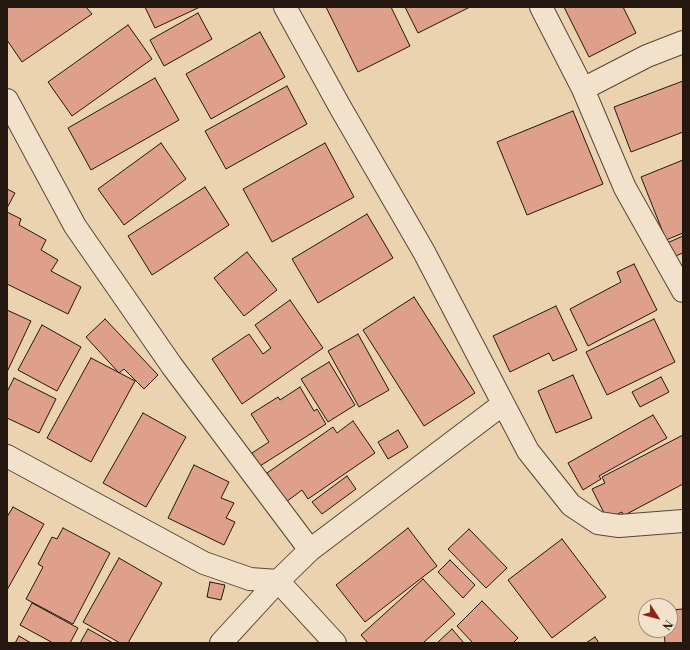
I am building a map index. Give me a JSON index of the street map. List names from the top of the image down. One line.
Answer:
{"north":"bottom right"}
